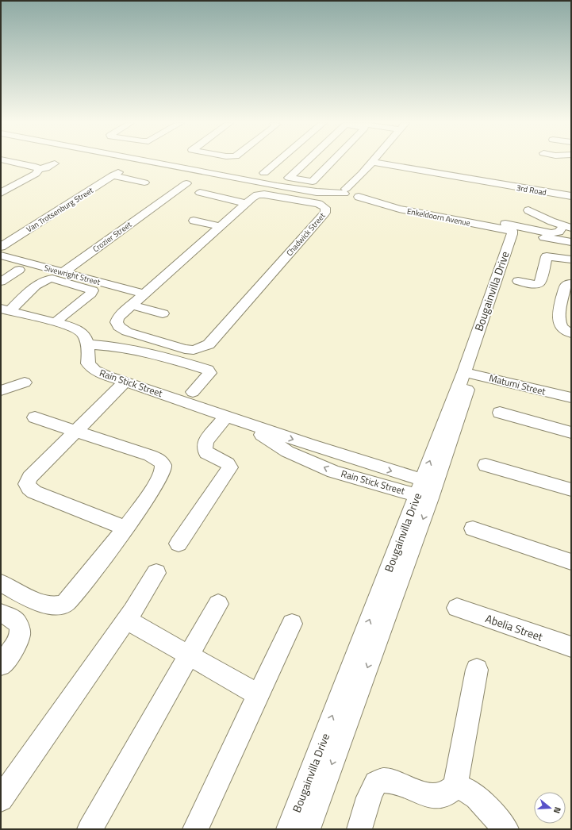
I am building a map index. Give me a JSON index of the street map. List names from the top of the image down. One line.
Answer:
{"streets":{"street":["3rd Road","Van Trotsenburg Street","Enkeldoorn Avenue","Chadwick Street","Crozier Street","Sivewright Street","Bougainvilla Drive","Rain Stick Street","Matumi Street","Abelia Street"]},"crossings":[["Enkeldoorn Avenue","Bougainvilla Drive"],["Chadwick Street","Sivewright Street"],["Crozier Street","Sivewright Street"],["Bougainvilla Drive","Rain Stick Street"],["Bougainvilla Drive","Matumi Street"]],"north":"right"}
